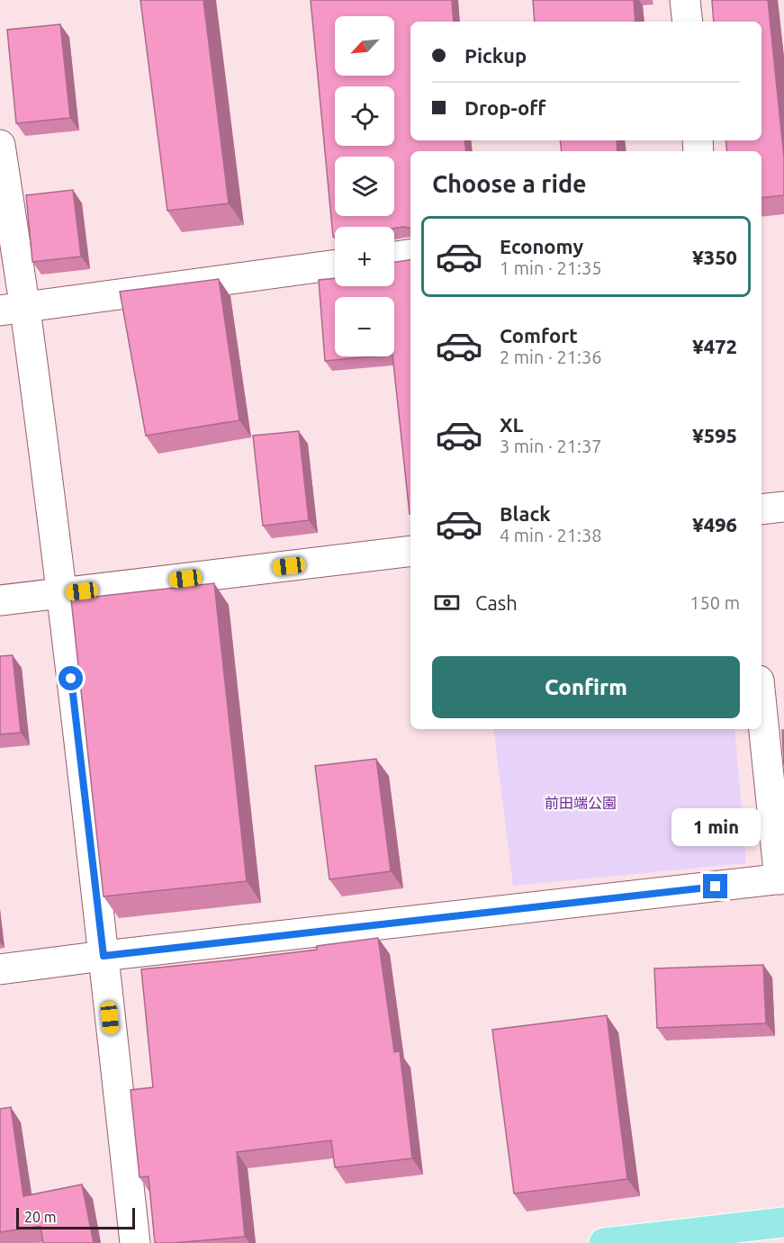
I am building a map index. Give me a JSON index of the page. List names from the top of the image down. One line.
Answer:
{"parks":["前田端公園"],"scale_bar":"20 m","north":"bottom left","page":{"map_buttons":["+","−"],"banner":["Pickup","Drop-off"],"heading":"Choose a ride","list":[{"name":"Economy","note":"1 min · 21:35","value":"¥350"},{"name":"Comfort","note":"2 min · 21:36","value":"¥472"},{"name":"XL","note":"3 min · 21:37","value":"¥595"},{"name":"Black","note":"4 min · 21:38","value":"¥496"}],"pay":["Cash","150 m"],"buttons":"Confirm","bubble":"1 min","scale":"20 m"}}
